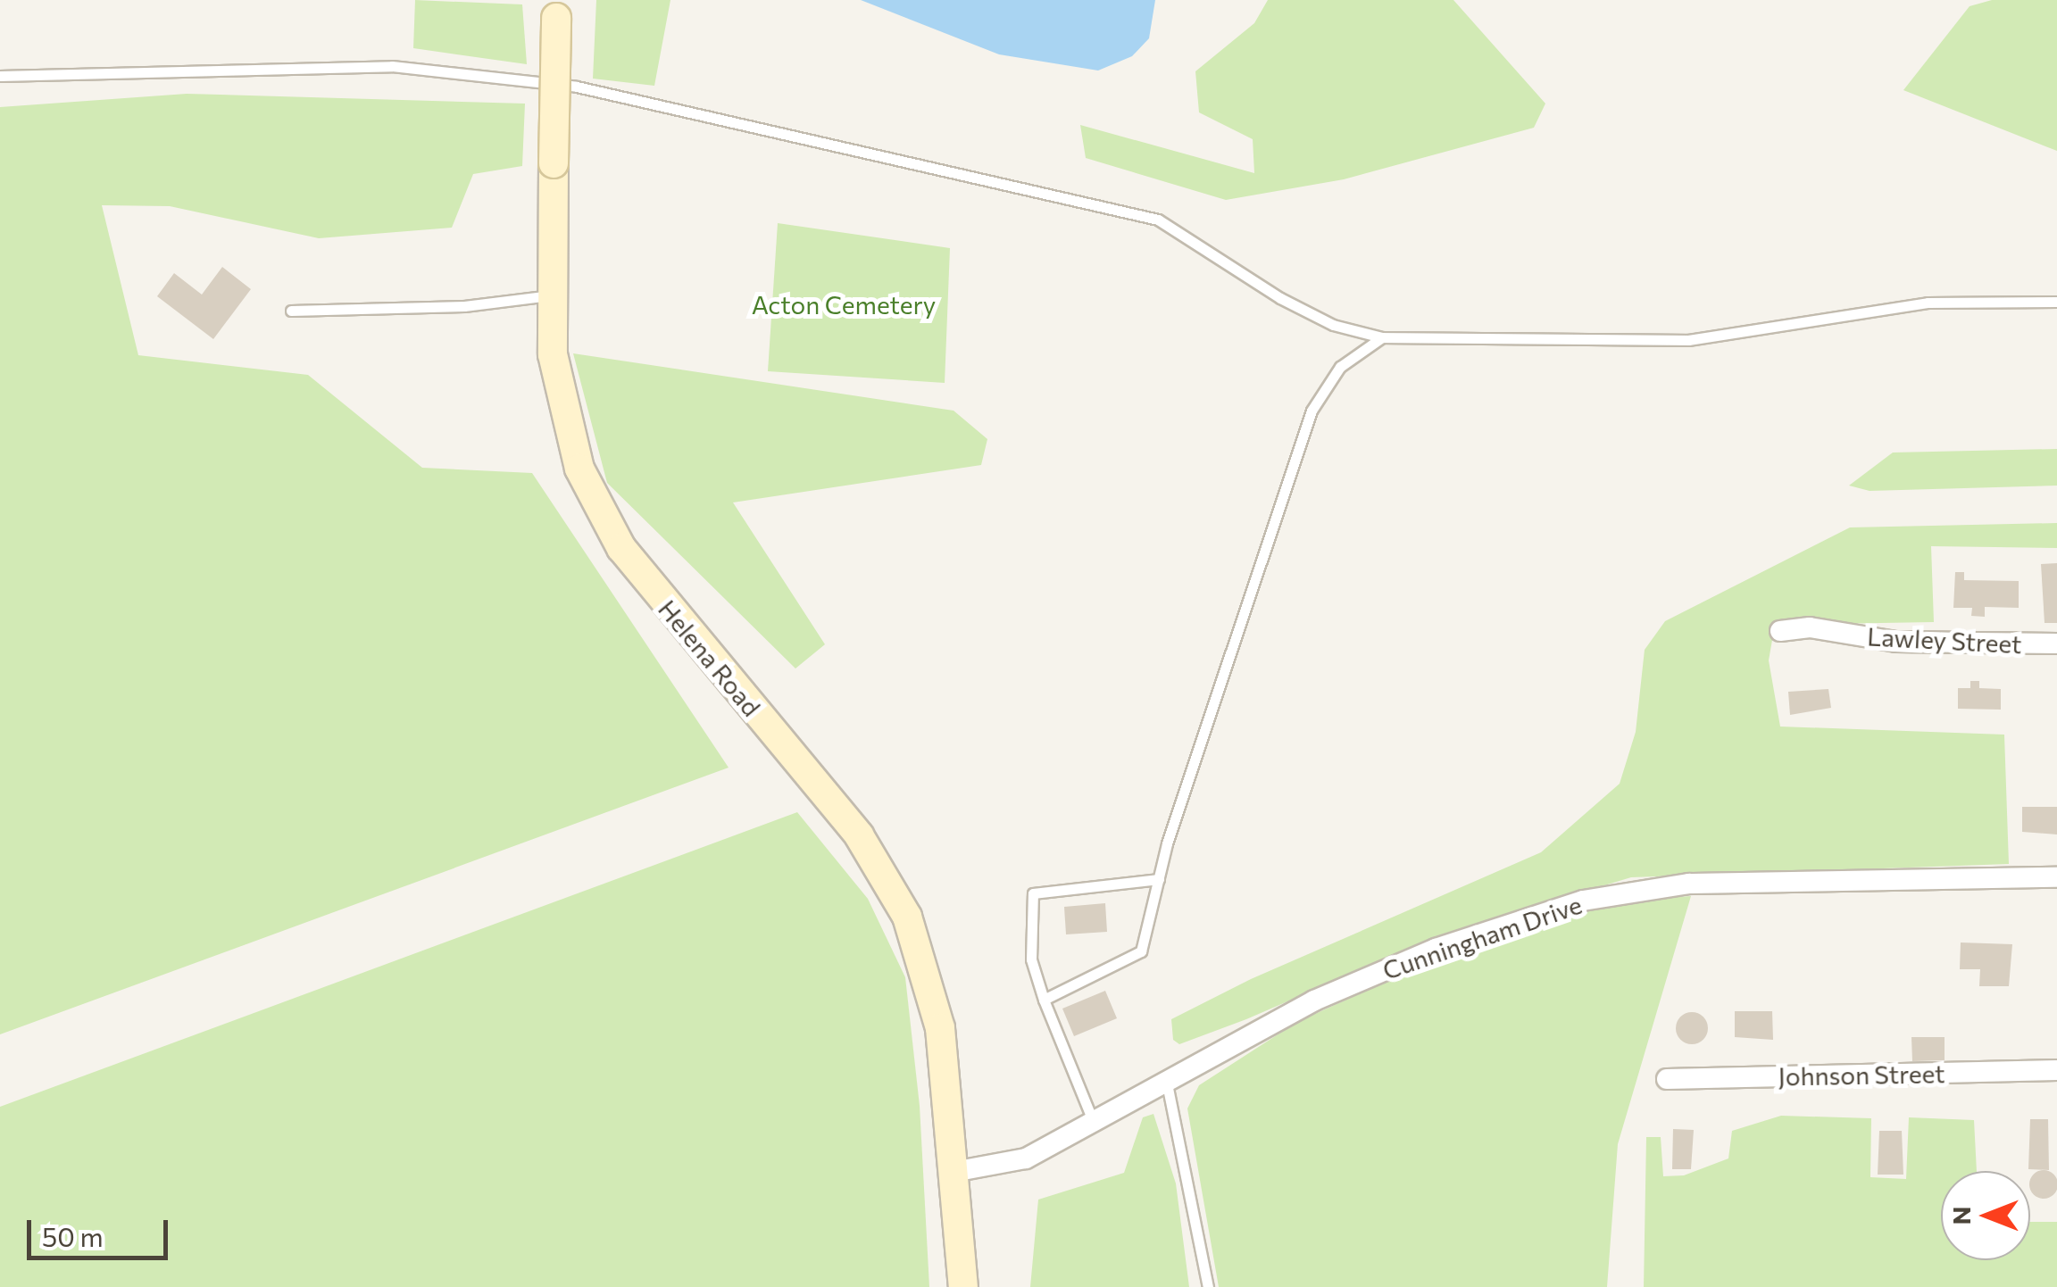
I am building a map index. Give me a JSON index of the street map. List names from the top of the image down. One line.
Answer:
{"streets":{"main road":["Helena Road"],"street":["Lawley Street","Cunningham Drive","Johnson Street"]},"crossings":[["Helena Road","Cunningham Drive"]],"parks":["Acton Cemetery"],"scale_bar":"50 m","north":"left"}
